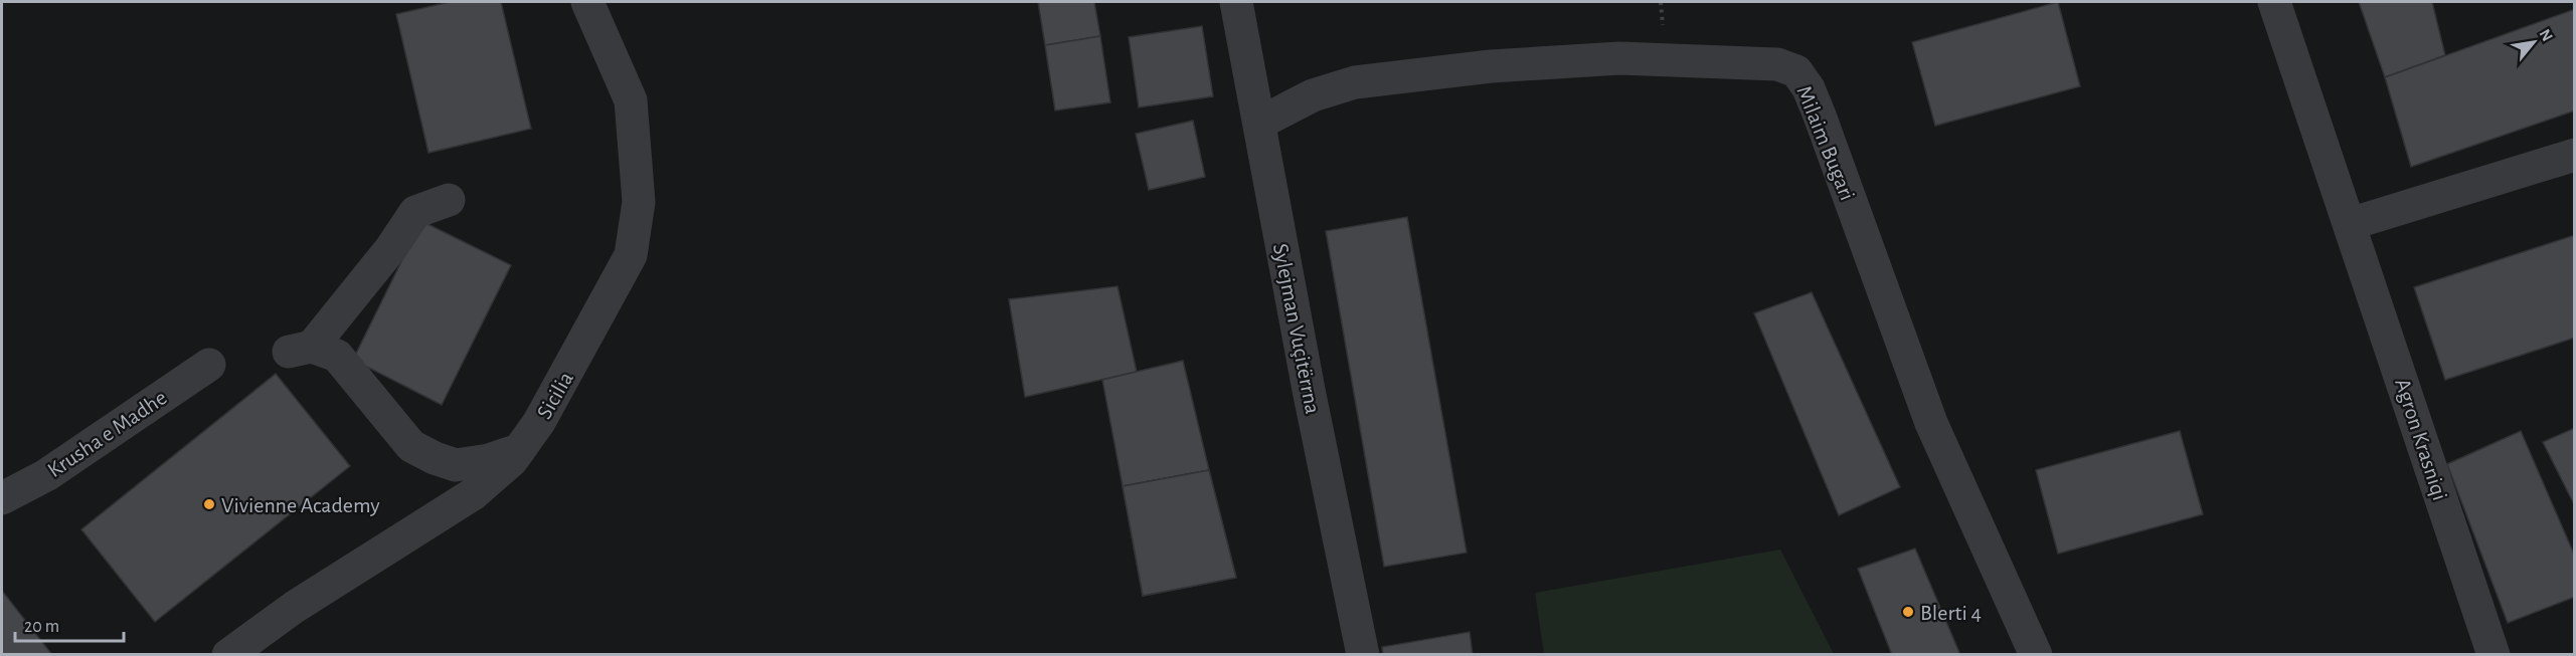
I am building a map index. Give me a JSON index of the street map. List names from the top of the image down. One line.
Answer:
{"streets":{"street":["Milaim Bugari","Sylejman Vuçitërrna","Sicilia","Krusha e Madhe","Agron Krasniqi"]},"crossings":[["Milaim Bugari","Sylejman Vuçitërrna"]],"places":["Vivienne Academy","Blerti 4"],"scale_bar":"20 m","north":"top right"}
